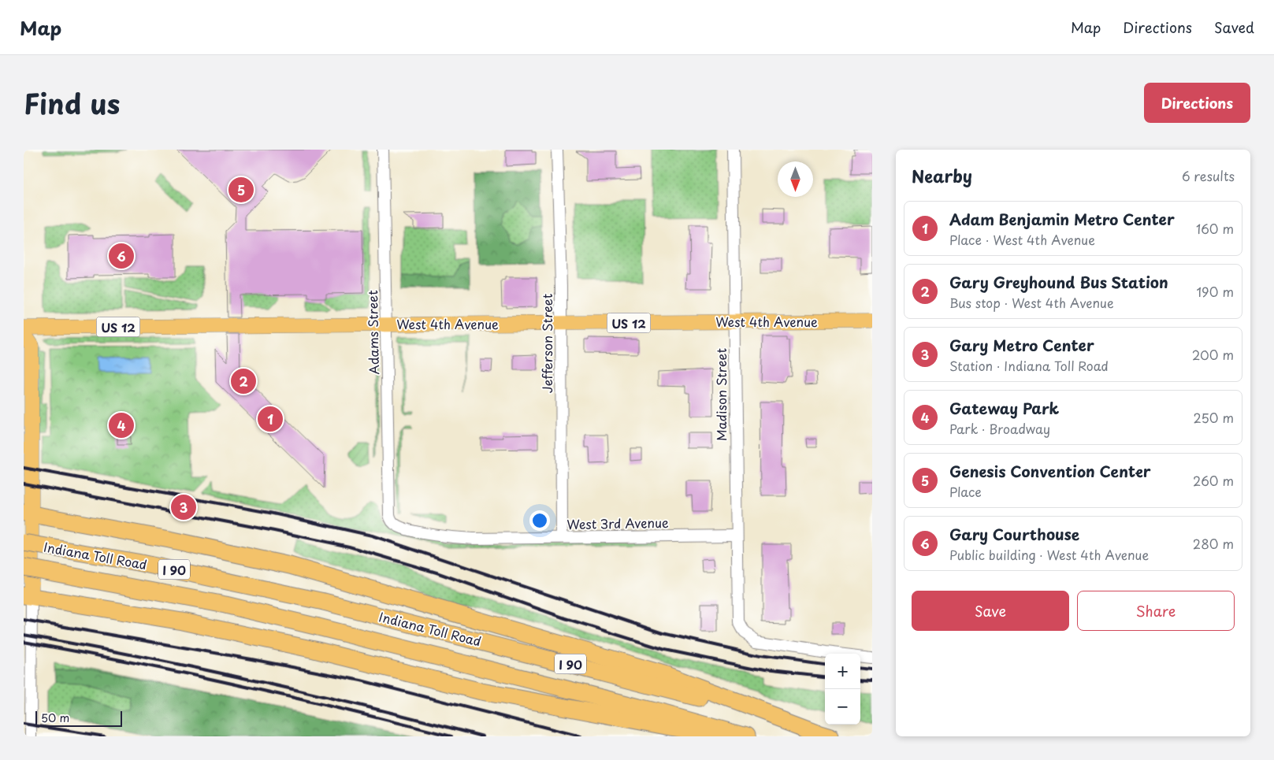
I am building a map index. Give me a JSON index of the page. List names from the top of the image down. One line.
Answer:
{"streets":{"highway":["Indiana Toll Road","I 90"],"main road":["West 4th Avenue","US 12"],"street":["Adams Street","Jefferson Street","Madison Street","West 3rd Avenue"]},"crossings":[["West 4th Avenue","Adams Street"],["West 4th Avenue","Jefferson Street"],["West 4th Avenue","Madison Street"],["Adams Street","West 3rd Avenue"],["Jefferson Street","West 3rd Avenue"],["Madison Street","West 3rd Avenue"]],"scale_bar":"50 m","north":"bottom","page":{"header":"Map","nav":["Map","Directions","Saved"],"title":"Find us","buttons":["Directions",["Save","Share"]],"heading":["Nearby","6 results"],"pins":["5","6","2","1","4","3"],"list":[{"mark":"1","name":"Adam Benjamin Metro Center","note":"Place · West 4th Avenue","value":"160 m"},{"mark":"2","name":"Gary Greyhound Bus Station","note":"Bus stop · West 4th Avenue","value":"190 m"},{"mark":"3","name":"Gary Metro Center","note":"Station · Indiana Toll Road","value":"200 m"},{"mark":"4","name":"Gateway Park","note":"Park · Broadway","value":"250 m"},{"mark":"5","name":"Genesis Convention Center","note":"Place","value":"260 m"},{"mark":"6","name":"Gary Courthouse","note":"Public building · West 4th Avenue","value":"280 m"}],"map_buttons":["+","−"],"scale":"50 m"}}
